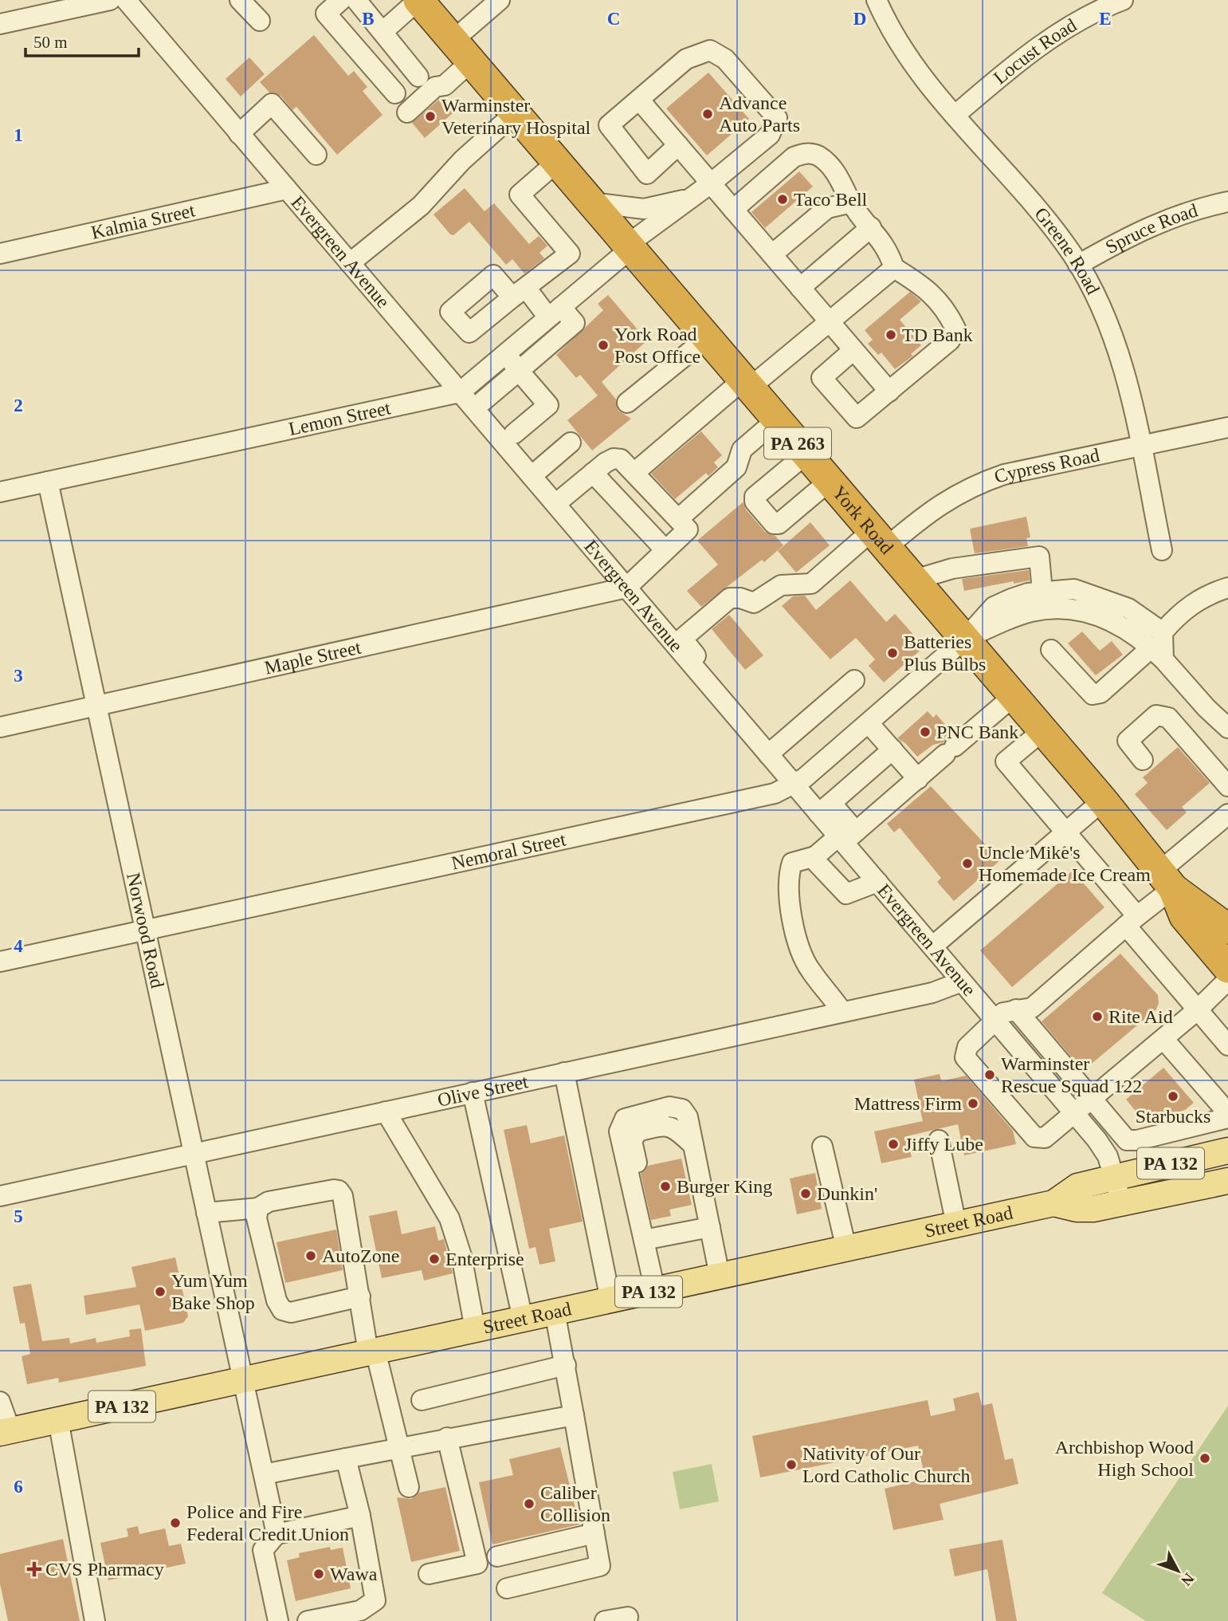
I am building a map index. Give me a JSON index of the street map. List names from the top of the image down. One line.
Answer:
{"streets":{"highway":["PA 263","York Road"],"main road":["PA 132","Street Road"],"street":["Locust Road","Kalmia Street","Spruce Road","Evergreen Avenue","Greene Road","Lemon Street","Cypress Road","Maple Street","Nemoral Street","Norwood Road","Olive Street"]},"crossings":[["Locust Road","Greene Road"],["Kalmia Street","Evergreen Avenue"],["Spruce Road","Greene Road"],["Evergreen Avenue","Lemon Street"],["Evergreen Avenue","Cypress Road"],["Evergreen Avenue","Maple Street"],["Evergreen Avenue","Nemoral Street"],["Evergreen Avenue","Olive Street"],["Evergreen Avenue","Street Road"],["Greene Road","Cypress Road"],["Lemon Street","York Road"],["Lemon Street","Norwood Road"],["Cypress Road","York Road"],["York Road","Nemoral Street"],["Maple Street","Norwood Road"],["Nemoral Street","Norwood Road"],["Norwood Road","Olive Street"],["Norwood Road","Street Road"]],"places":{"other":["Advance Auto Parts","Warminster Veterinary Hospital","Taco Bell","TD Bank","York Road Post Office","Batteries Plus Bulbs","PNC Bank","Uncle Mike's Homemade Ice Cream","Rite Aid","Warminster Rescue Squad 122","Starbucks","Mattress Firm","Jiffy Lube","Burger King","Dunkin'","AutoZone","Enterprise","Yum Yum Bake Shop","Archbishop Wood High School","Nativity of Our Lord Catholic Church","Caliber Collision","Police and Fire Federal Credit Union","Wawa"],"health":["CVS Pharmacy"]},"scale_bar":"50 m","north":"bottom right","grid":{"columns":["B","C","D","E"],"rows":["1","2","3","4","5","6"]}}
